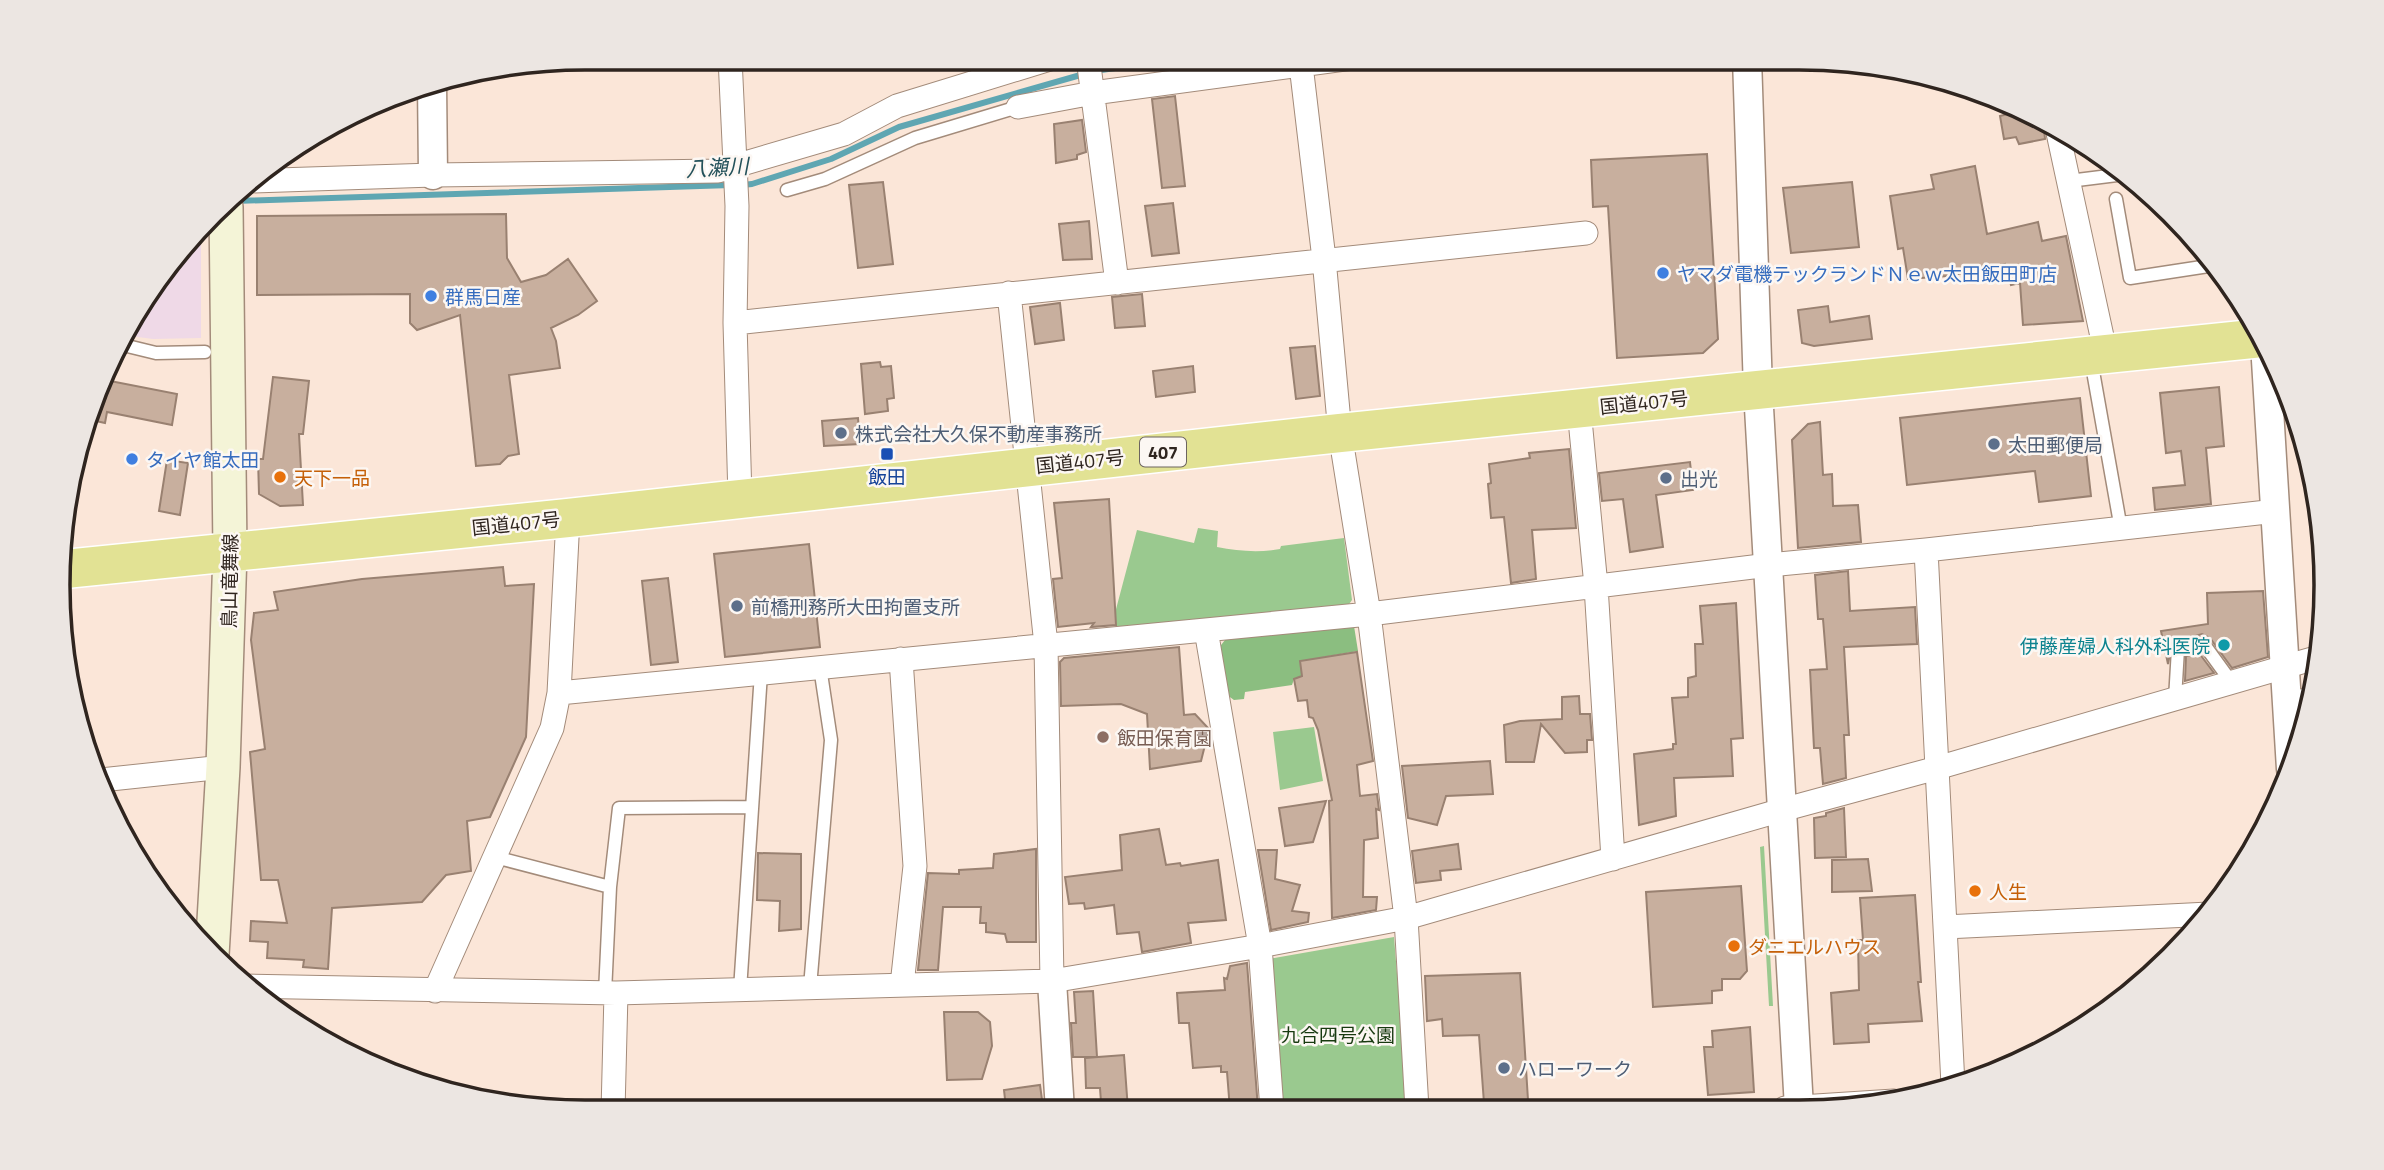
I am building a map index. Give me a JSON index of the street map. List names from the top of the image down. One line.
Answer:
{"streets":{"highway":["国道407号","407"],"main road":["鳥山竜舞線"]},"crossings":[["国道407号","鳥山竜舞線"]],"water":["八瀬川"],"parks":["九合四号公園"],"places":{"other":["ヤマダ電機テックランドＮｅｗ太田飯田町店","群馬日産","株式会社大久保不動産事務所","太田郵便局","タイヤ館太田","天下一品","出光","前橋刑務所大田拘置支所","伊藤産婦人科外科医院","飯田保育園","人生","ダニエルハウス","ハローワーク"],"transit":["飯田"]}}
